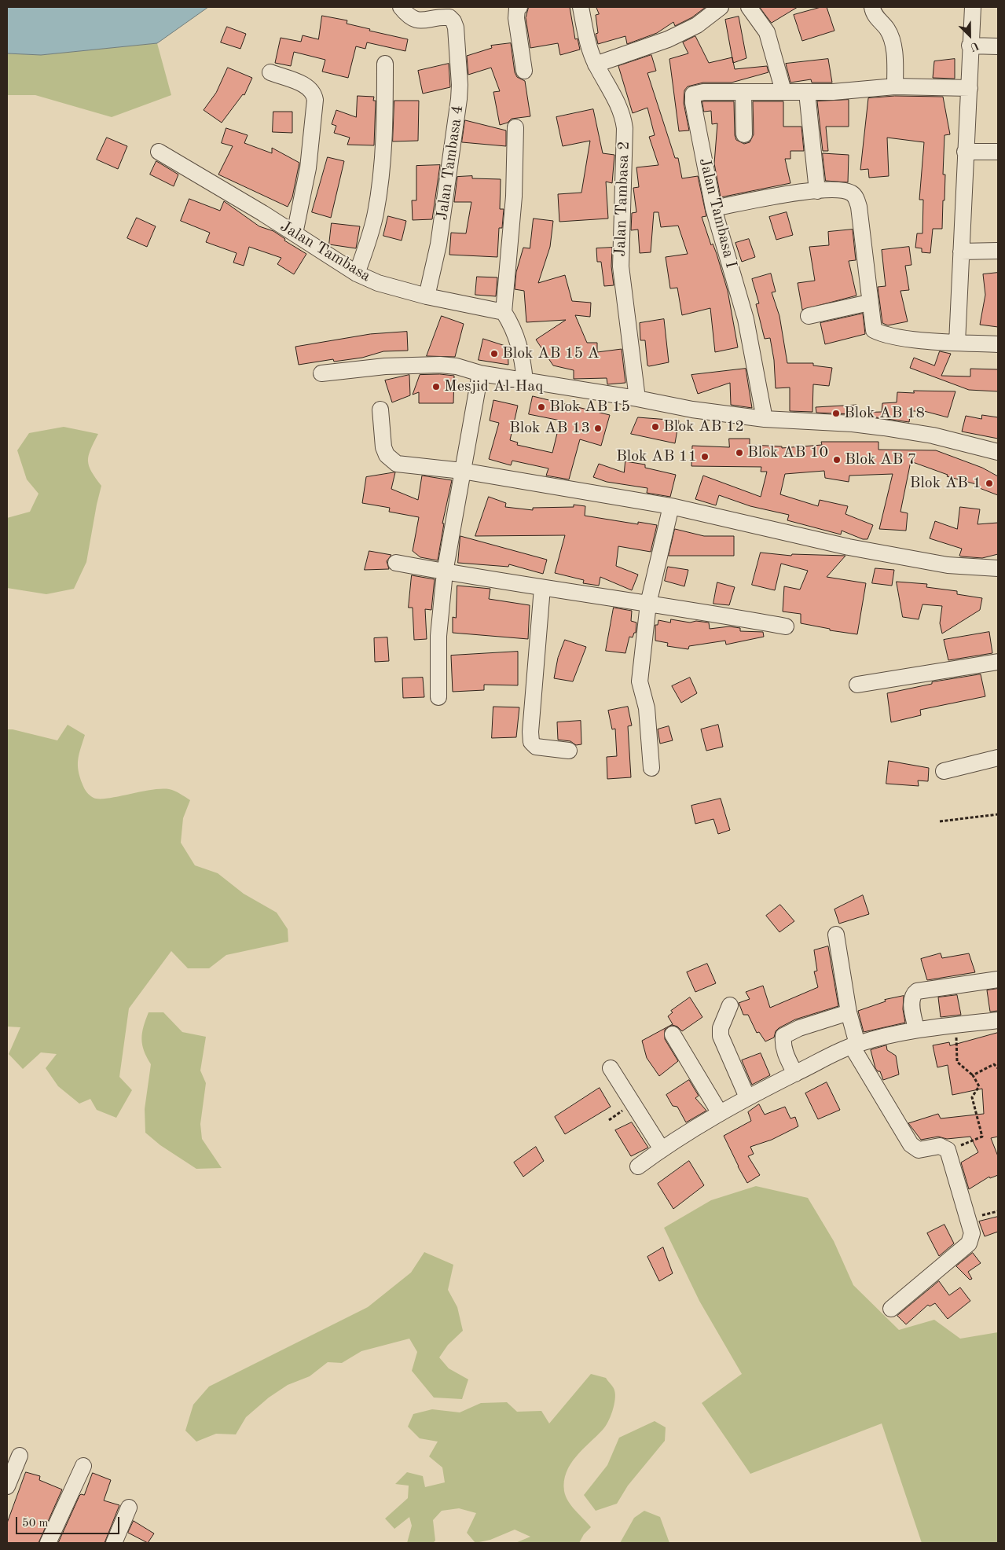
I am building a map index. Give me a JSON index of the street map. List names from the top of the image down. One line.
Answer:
{"streets":{"street":["Jalan Tambasa 4","Jalan Tambasa 2","Jalan Tambasa I","Jalan Tambasa"]},"crossings":[["Jalan Tambasa 4","Jalan Tambasa"]],"places":["Blok AB 15 A","Mesjid Al-Haq","Blok AB 15","Blok AB 18","Blok AB 12","Blok AB 13","Blok AB 10","Blok AB 11","Blok AB 7","Blok AB 1"],"scale_bar":"50 m","north":"bottom right"}
